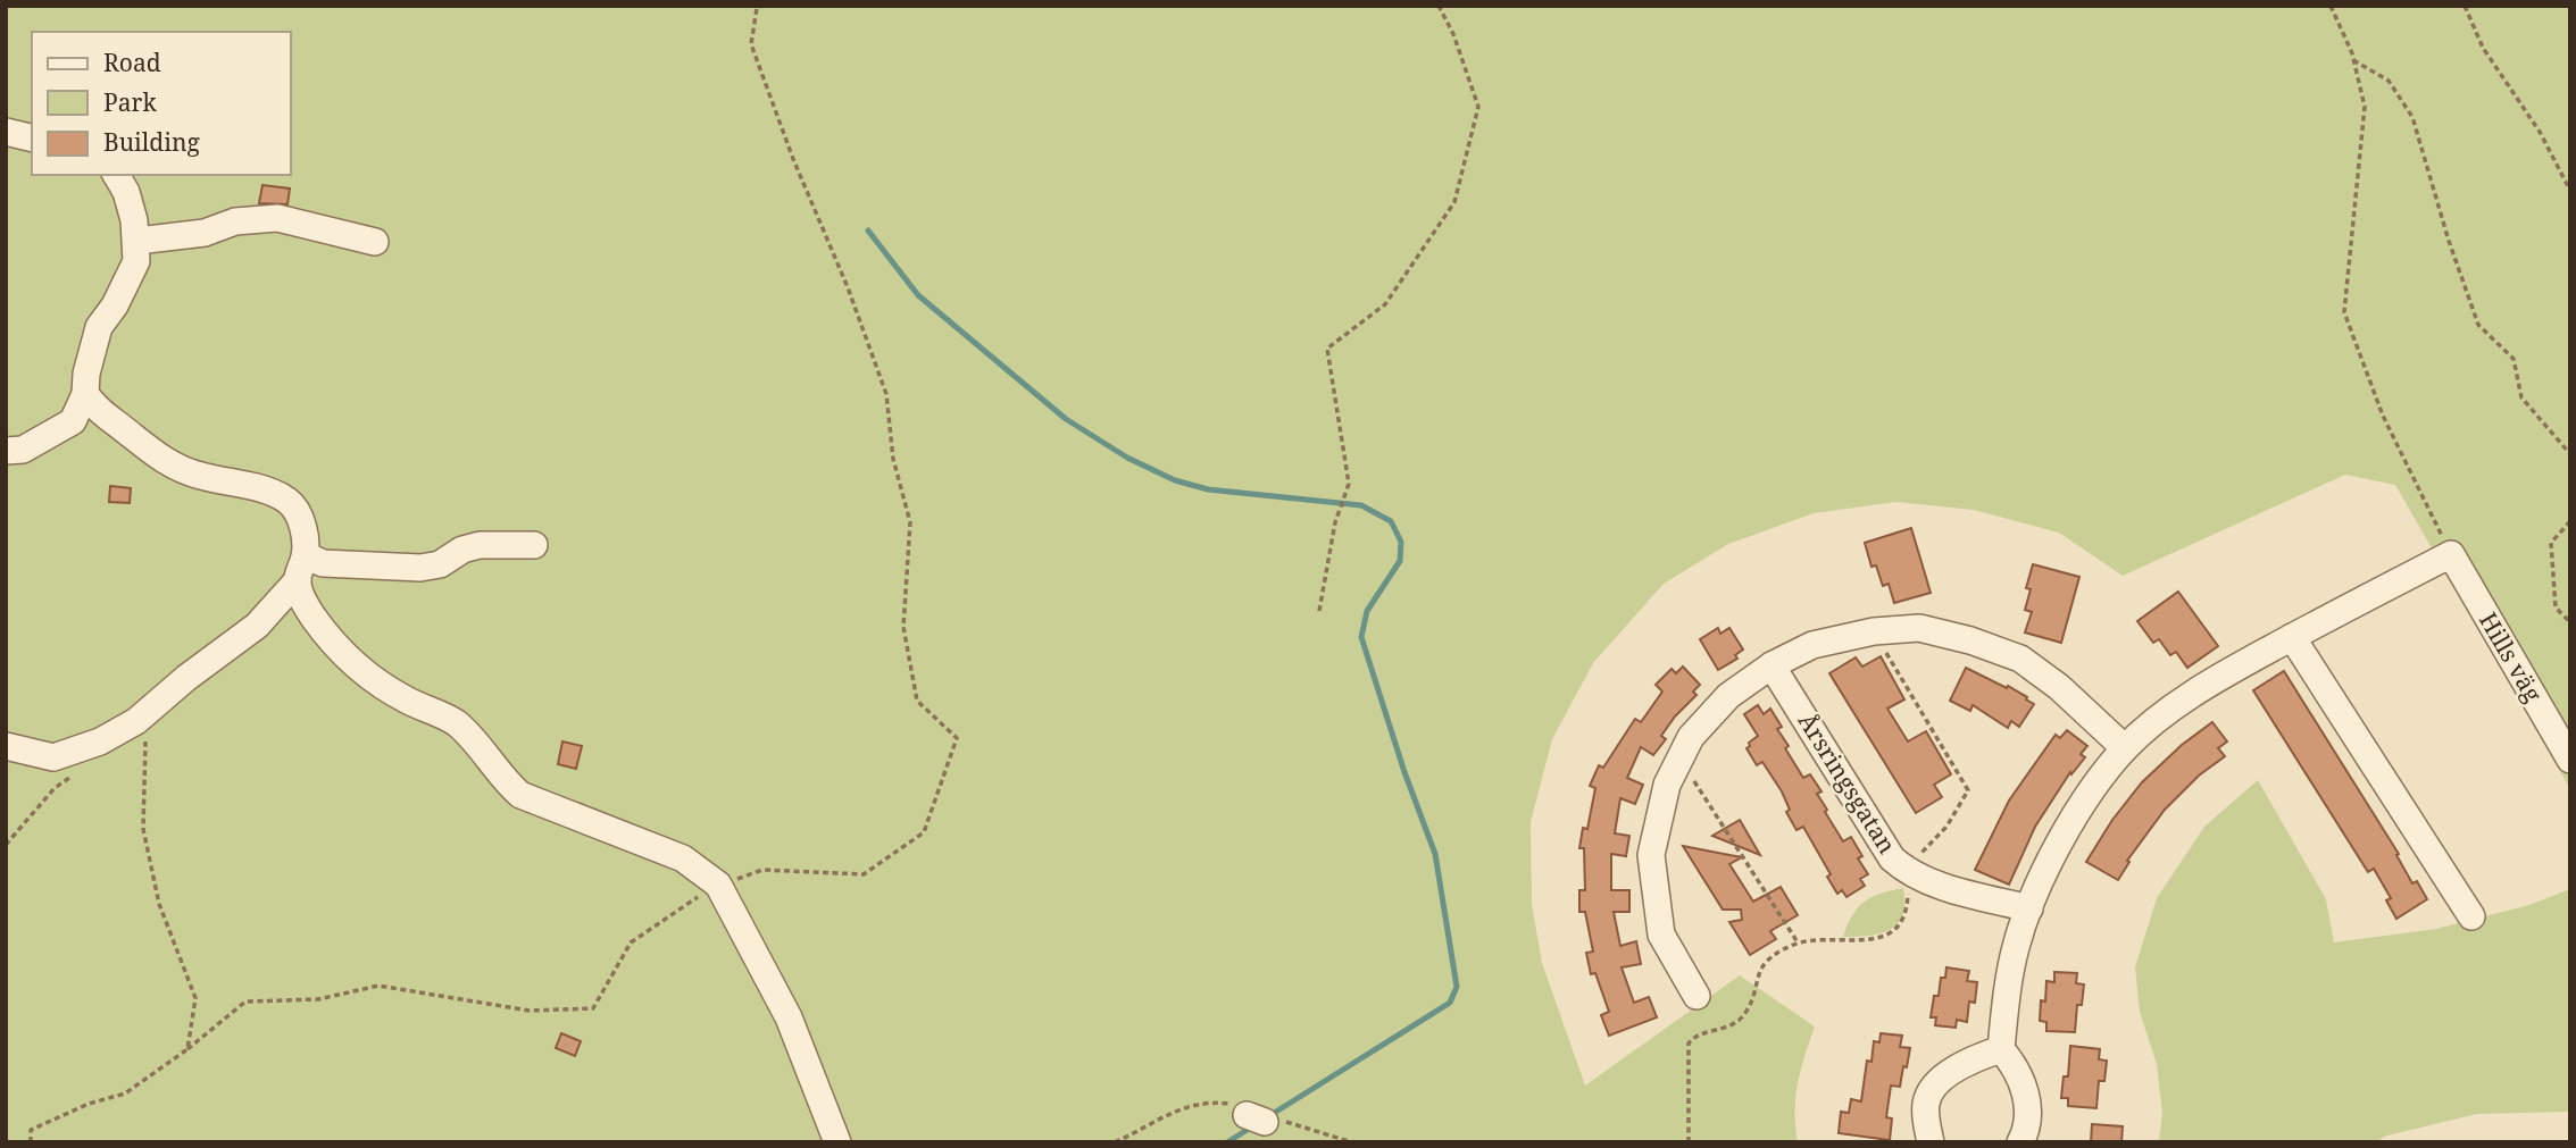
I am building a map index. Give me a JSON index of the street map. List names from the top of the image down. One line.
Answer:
{"streets":{"street":["Hills väg","Årsringsgatan"]},"legend":["Road","Park","Building"]}
